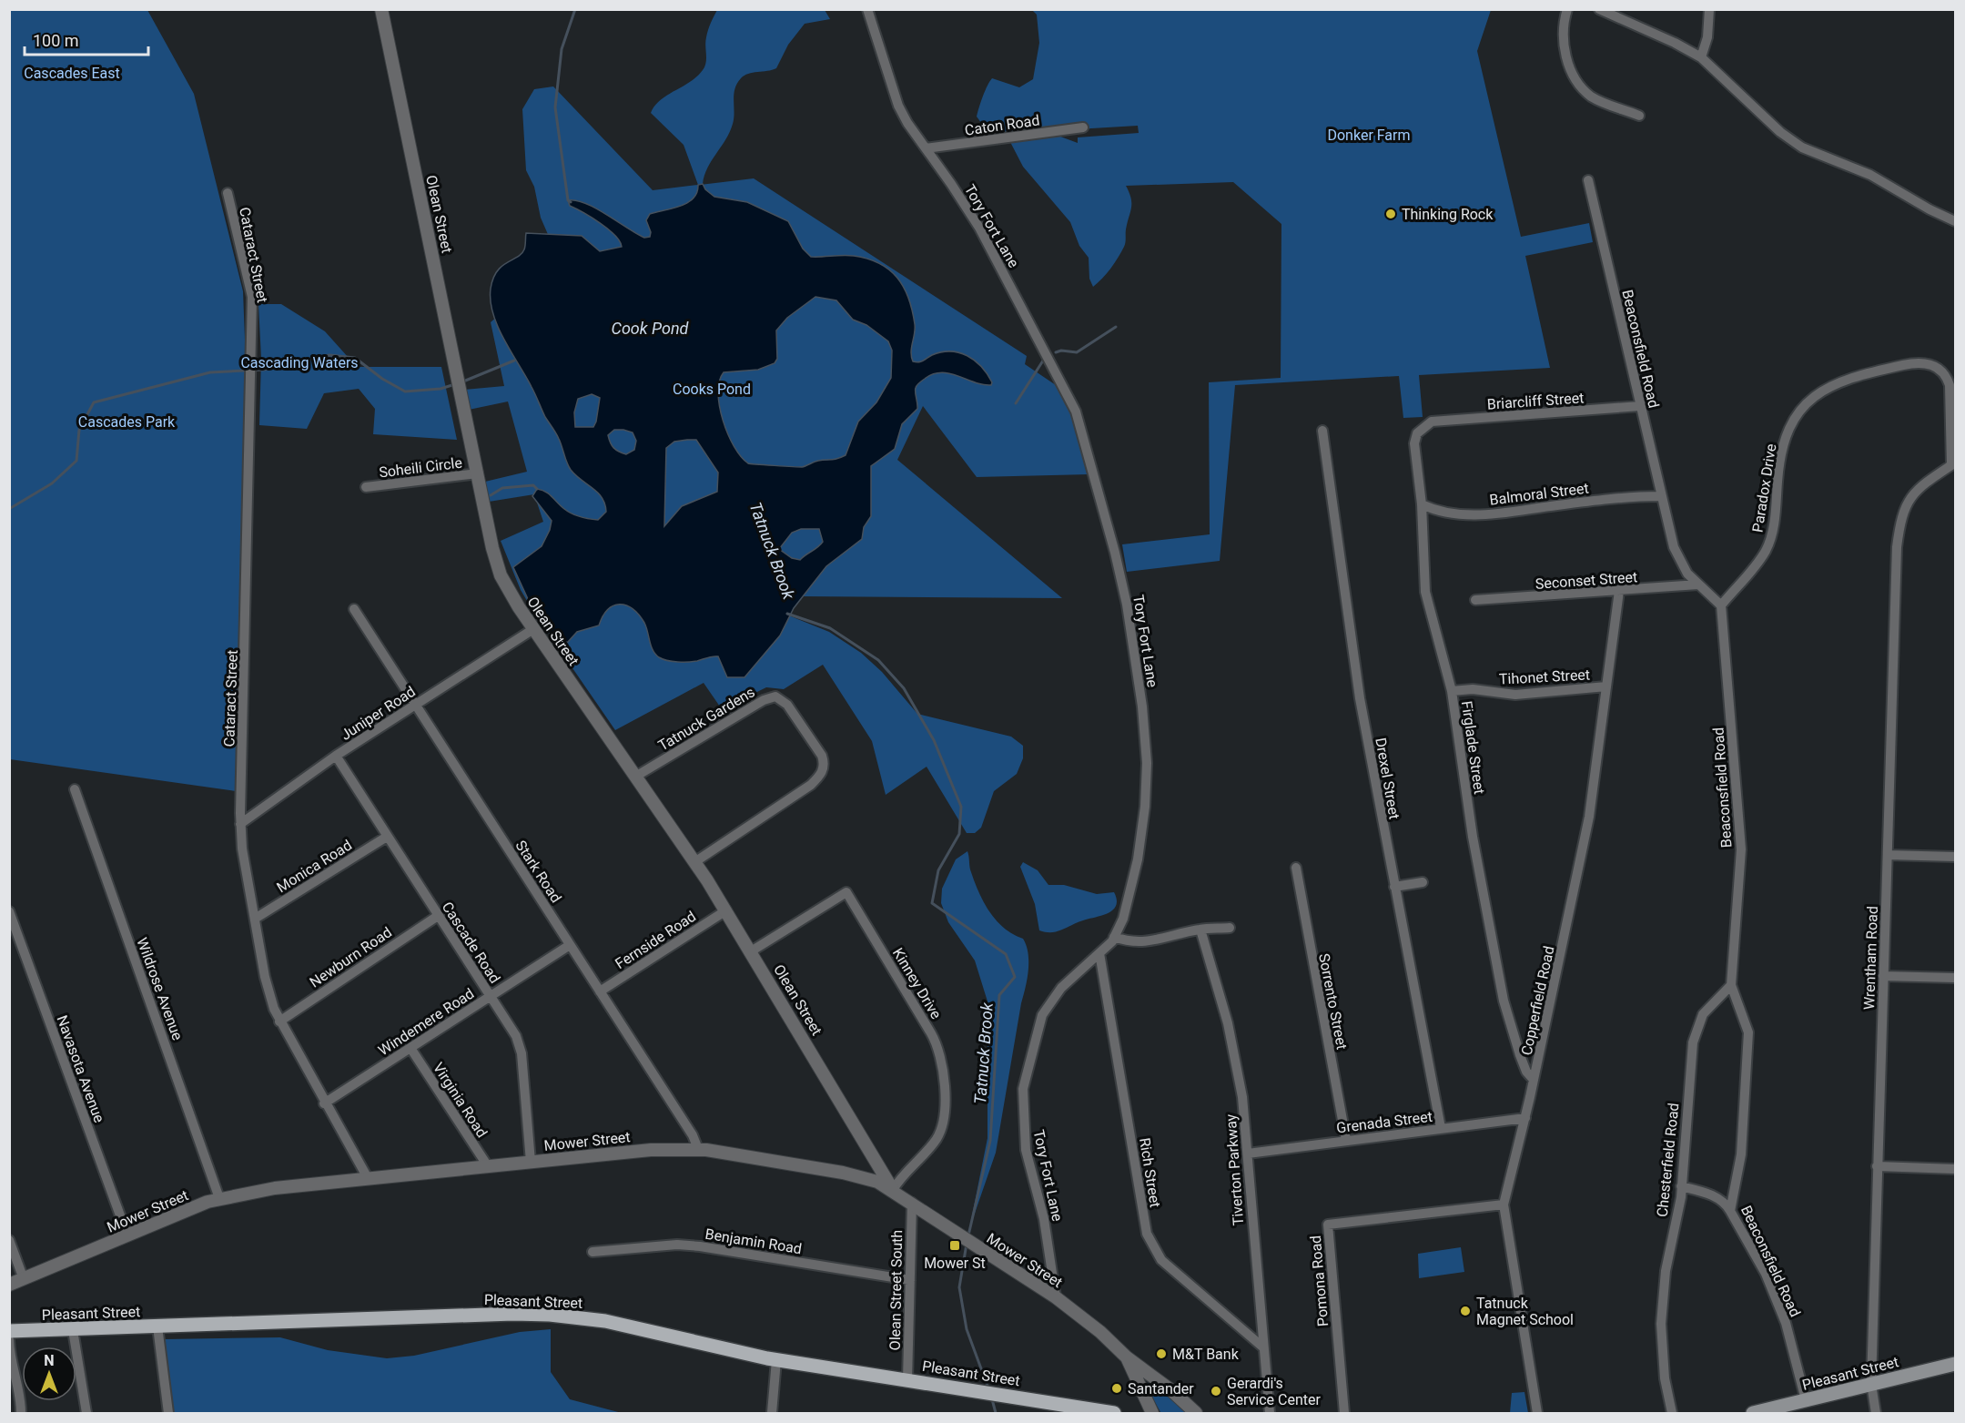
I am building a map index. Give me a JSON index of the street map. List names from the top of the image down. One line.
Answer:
{"streets":{"main road":["Pleasant Street"],"street":["Caton Road","Olean Street","Tory Fort Lane","Cataract Street","Beaconsfield Road","Briarcliff Street","Soheili Circle","Paradox Drive","Balmoral Street","Seconset Street","Tihonet Street","Juniper Road","Tatnuck Gardens","Firglade Street","Drexel Street","Monica Road","Stark Road","Fernside Road","Cascade Road","Newburn Road","Wrentham Road","Kinney Drive","Wildrose Avenue","Copperfield Road","Sorrento Street","Windemere Road","Navasota Avenue","Virginia Road","Grenada Street","Mower Street","Chesterfield Road","Tiverton Parkway","Rich Street","Benjamin Road","Pomona Road","Olean Street South"]},"crossings":[["Caton Road","Tory Fort Lane"],["Olean Street","Soheili Circle"],["Olean Street","Juniper Road"],["Olean Street","Tatnuck Gardens"],["Olean Street","Fernside Road"],["Olean Street","Kinney Drive"],["Olean Street","Mower Street"],["Tory Fort Lane","Mower Street"],["Tory Fort Lane","Rich Street"],["Cataract Street","Juniper Road"],["Cataract Street","Monica Road"],["Cataract Street","Newburn Road"],["Cataract Street","Windemere Road"],["Cataract Street","Mower Street"],["Beaconsfield Road","Briarcliff Street"],["Beaconsfield Road","Paradox Drive"],["Beaconsfield Road","Balmoral Street"],["Beaconsfield Road","Seconset Street"],["Beaconsfield Road","Chesterfield Road"],["Beaconsfield Road","Pleasant Street"],["Briarcliff Street","Firglade Street"],["Paradox Drive","Wrentham Road"],["Balmoral Street","Firglade Street"],["Seconset Street","Copperfield Road"],["Tihonet Street","Firglade Street"],["Tihonet Street","Copperfield Road"],["Juniper Road","Stark Road"],["Juniper Road","Cascade Road"],["Firglade Street","Copperfield Road"],["Drexel Street","Grenada Street"],["Monica Road","Cascade Road"],["Stark Road","Fernside Road"],["Stark Road","Windemere Road"],["Stark Road","Mower Street"],["Cascade Road","Newburn Road"],["Cascade Road","Windemere Road"],["Cascade Road","Mower Street"],["Wrentham Road","Pleasant Street"],["Kinney Drive","Mower Street"],["Wildrose Avenue","Mower Street"],["Copperfield Road","Grenada Street"],["Copperfield Road","Pomona Road"],["Sorrento Street","Grenada Street"],["Windemere Road","Virginia Road"],["Navasota Avenue","Mower Street"],["Virginia Road","Mower Street"],["Grenada Street","Tiverton Parkway"],["Mower Street","Olean Street South"],["Tiverton Parkway","Rich Street"],["Benjamin Road","Olean Street South"],["Olean Street South","Pleasant Street"]],"water":["Cook Pond","Tatnuck Brook"],"parks":["Cascades East","Donker Farm","Cascading Waters","Cooks Pond","Cascades Park"],"places":{"other":["Thinking Rock","Tatnuck Magnet School","M&T Bank","Santander","Gerardi's Service Center"],"transit":["Mower St"]},"scale_bar":"100 m","north":"top"}
